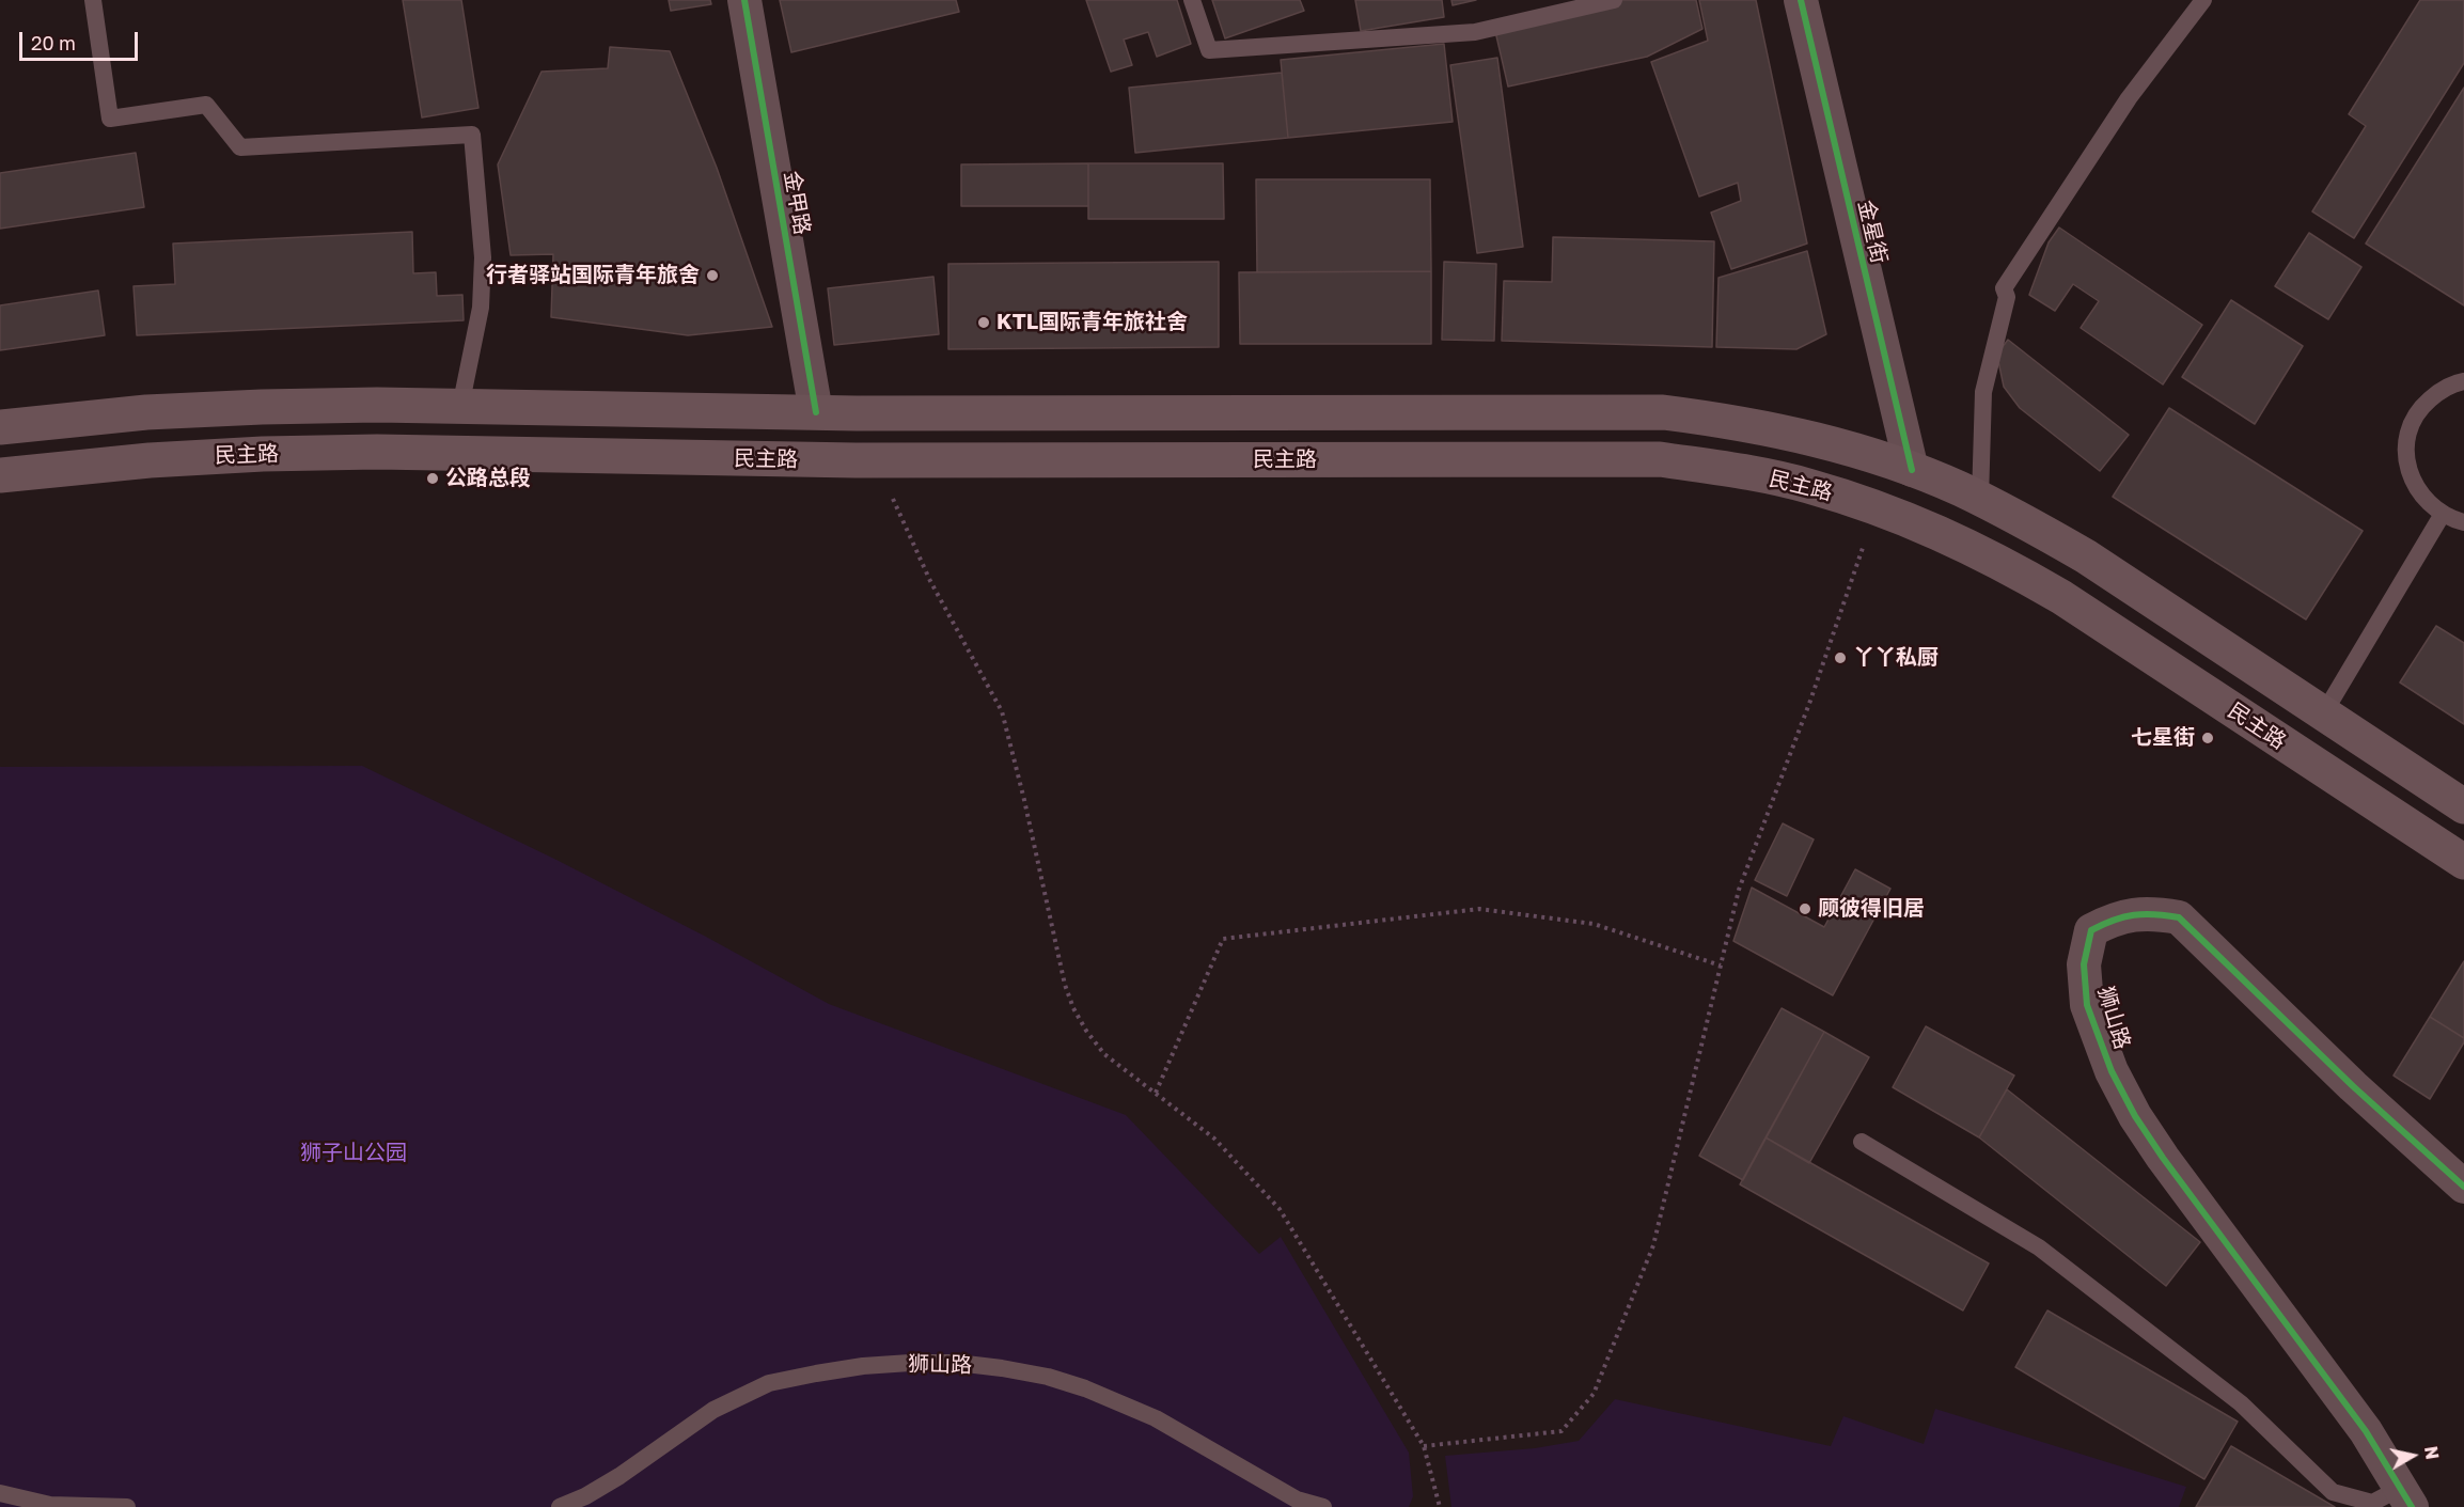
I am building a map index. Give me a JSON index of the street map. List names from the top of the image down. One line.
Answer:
{"streets":{"main road":["民主路"],"street":["金甲路","金星街","狮山路"]},"parks":["狮子山公园"],"places":["行者驿站国际青年旅舍","KTL国际青年旅社舍","公路总段","丫丫私厨","七星街","顾彼得旧居"],"scale_bar":"20 m","north":"right"}
